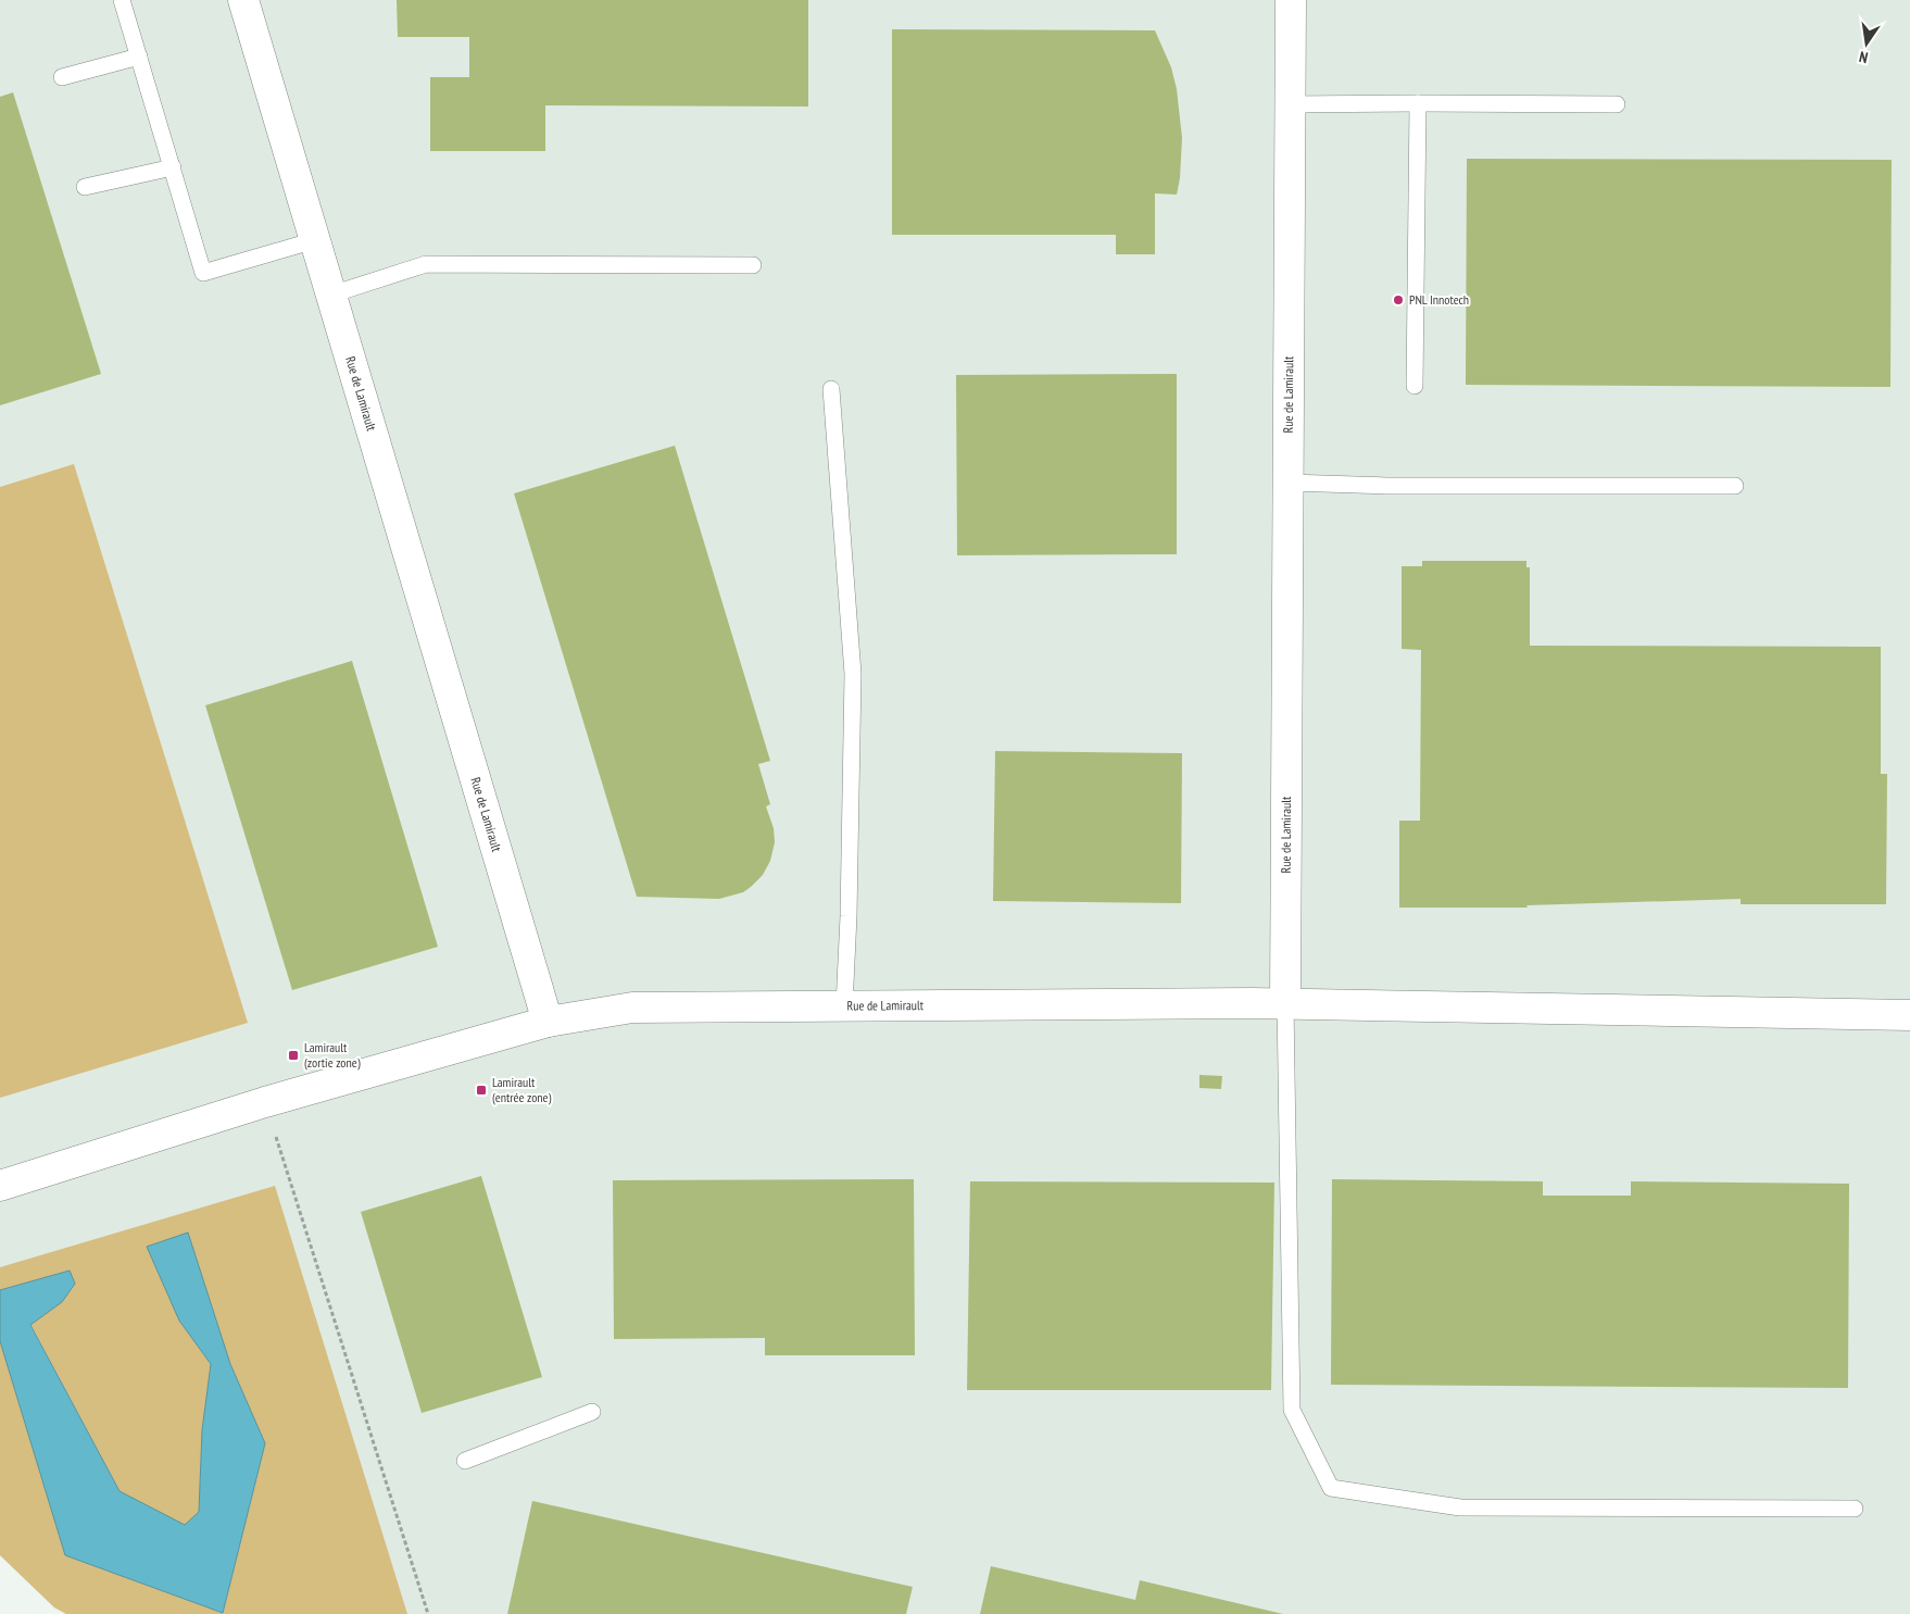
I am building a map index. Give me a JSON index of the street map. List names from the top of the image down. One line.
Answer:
{"streets":{"street":["Rue de Lamirault"]},"places":{"other":["PNL Innotech"],"transit":["Lamirault (zortie zone)","Lamirault (entrée zone)"]},"north":"bottom"}
